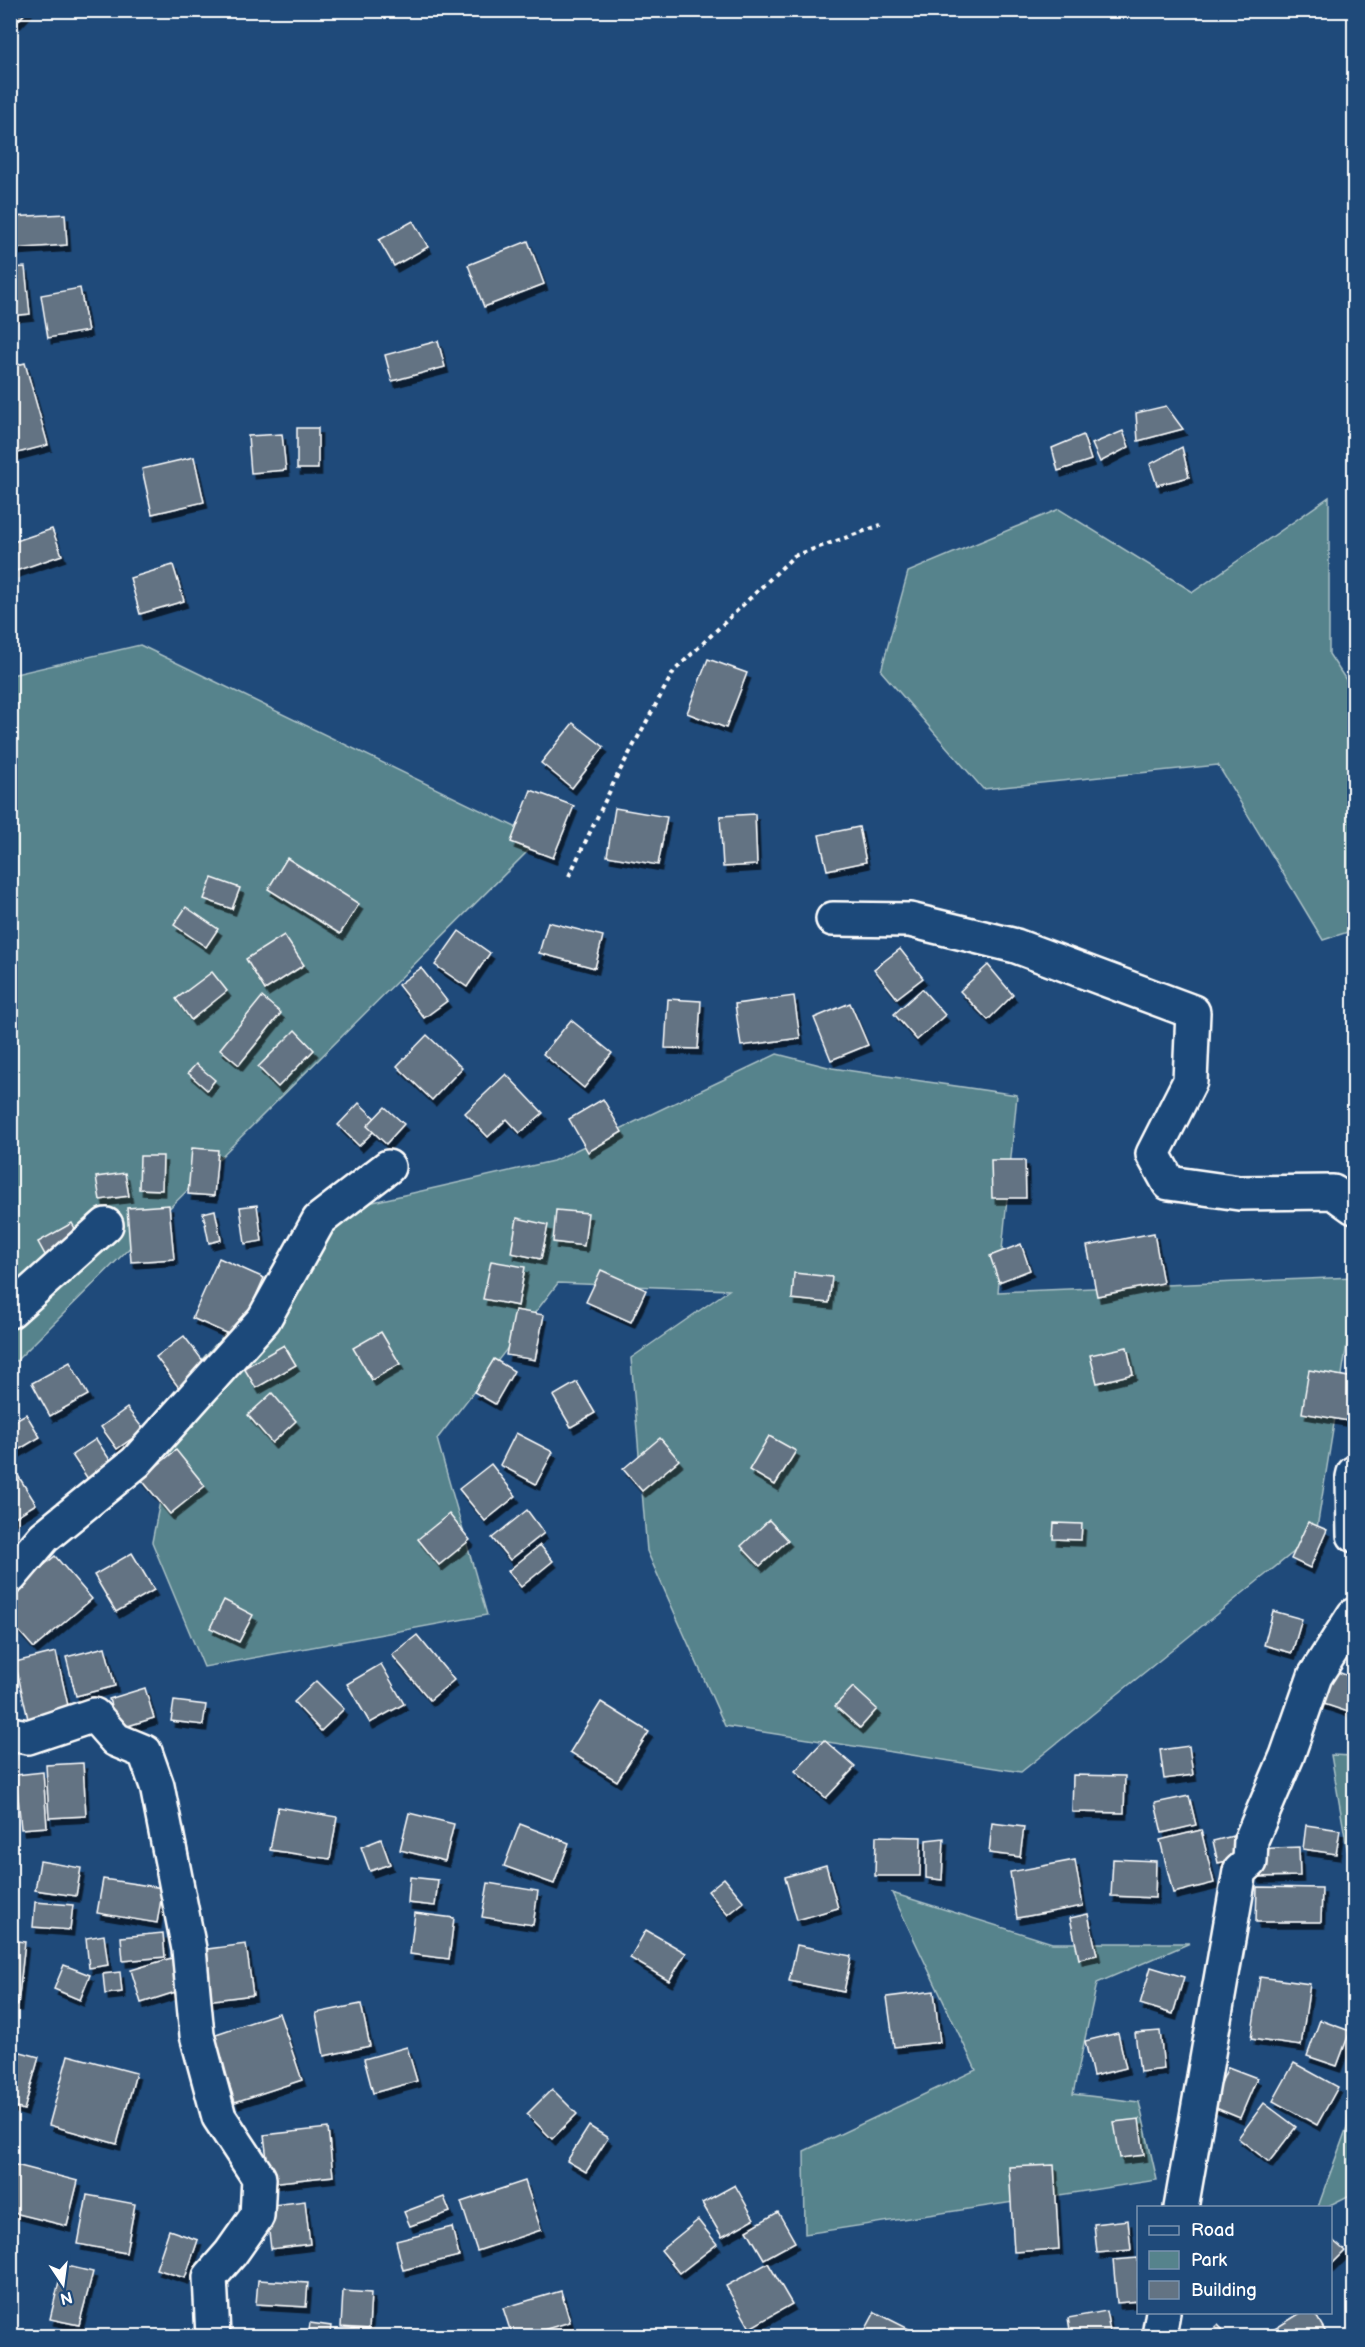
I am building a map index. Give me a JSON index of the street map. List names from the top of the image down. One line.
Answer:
{"legend":["Road","Park","Building"],"north":"bottom"}
